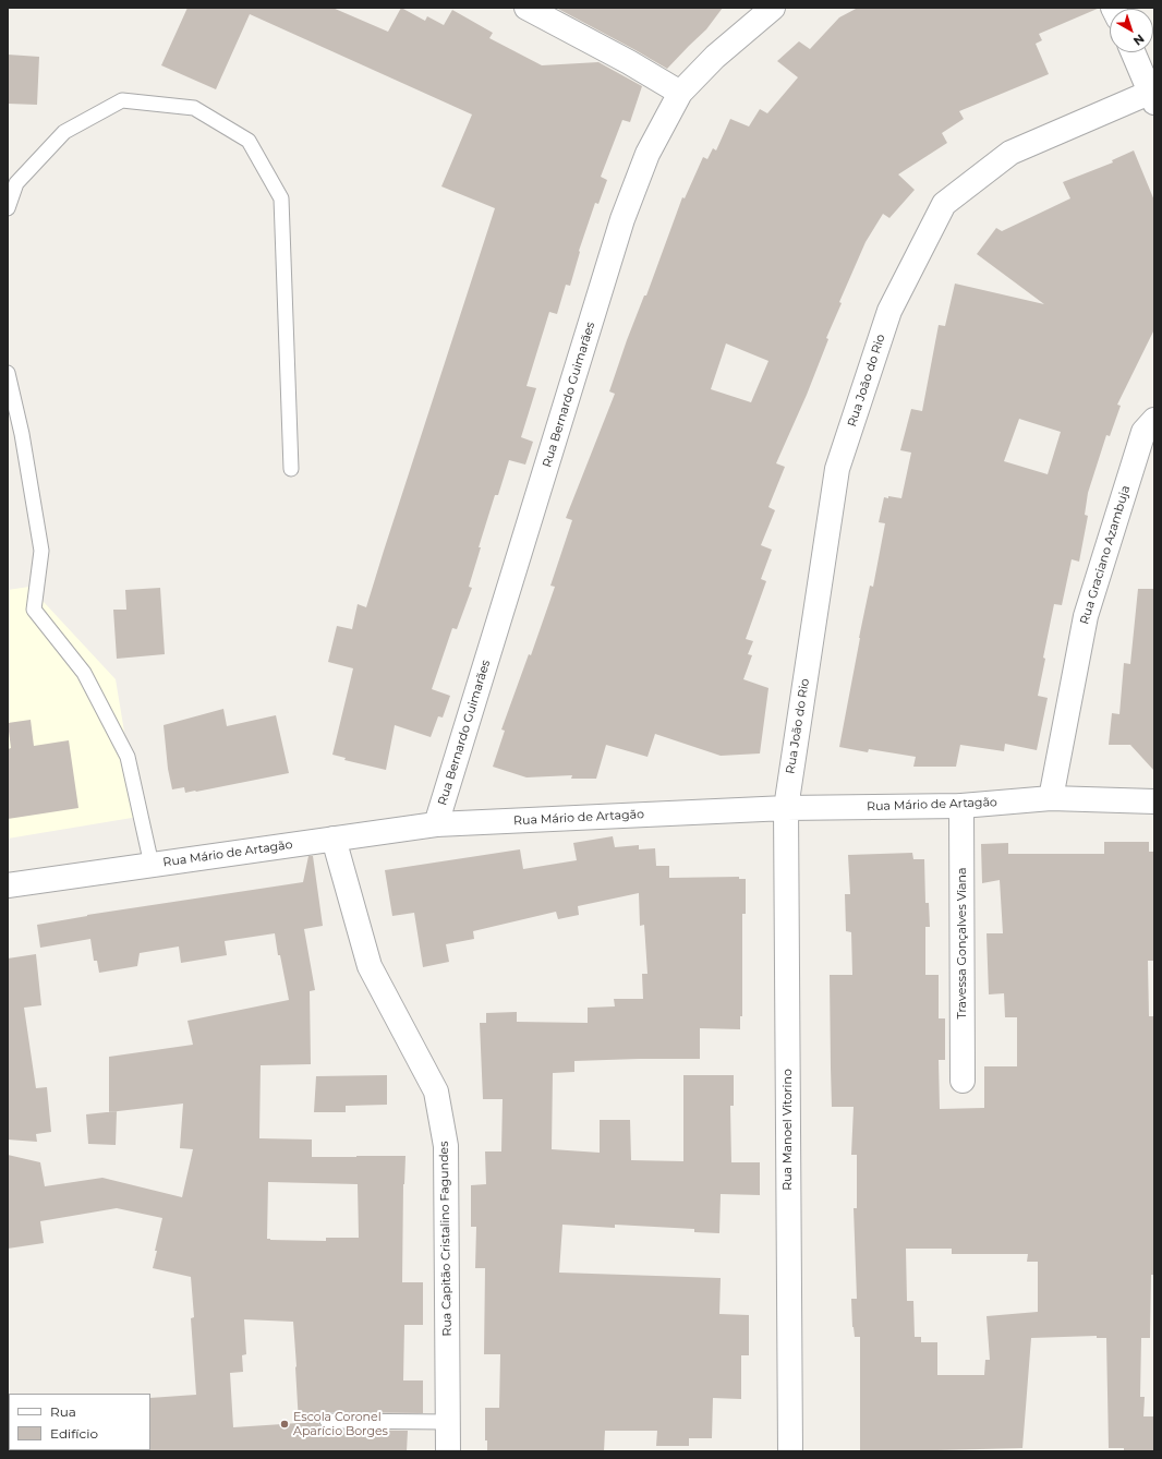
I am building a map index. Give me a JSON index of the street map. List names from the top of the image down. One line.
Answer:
{"streets":{"street":["Rua João do Rio","Rua Bernardo Guimarães","Rua Graciano Azambuja","Rua Mário de Artagão","Travessa Gonçalves Viana","Rua Manoel Vitorino","Rua Capitão Cristalino Fagundes"]},"crossings":[["Rua João do Rio","Rua Mário de Artagão"],["Rua João do Rio","Rua Manoel Vitorino"],["Rua Bernardo Guimarães","Rua Mário de Artagão"],["Rua Graciano Azambuja","Rua Mário de Artagão"],["Rua Mário de Artagão","Travessa Gonçalves Viana"],["Rua Mário de Artagão","Rua Manoel Vitorino"],["Rua Mário de Artagão","Rua Capitão Cristalino Fagundes"]],"places":["Escola Coronel Aparício Borges"],"legend":["Rua","Edifício"],"north":"bottom right"}
